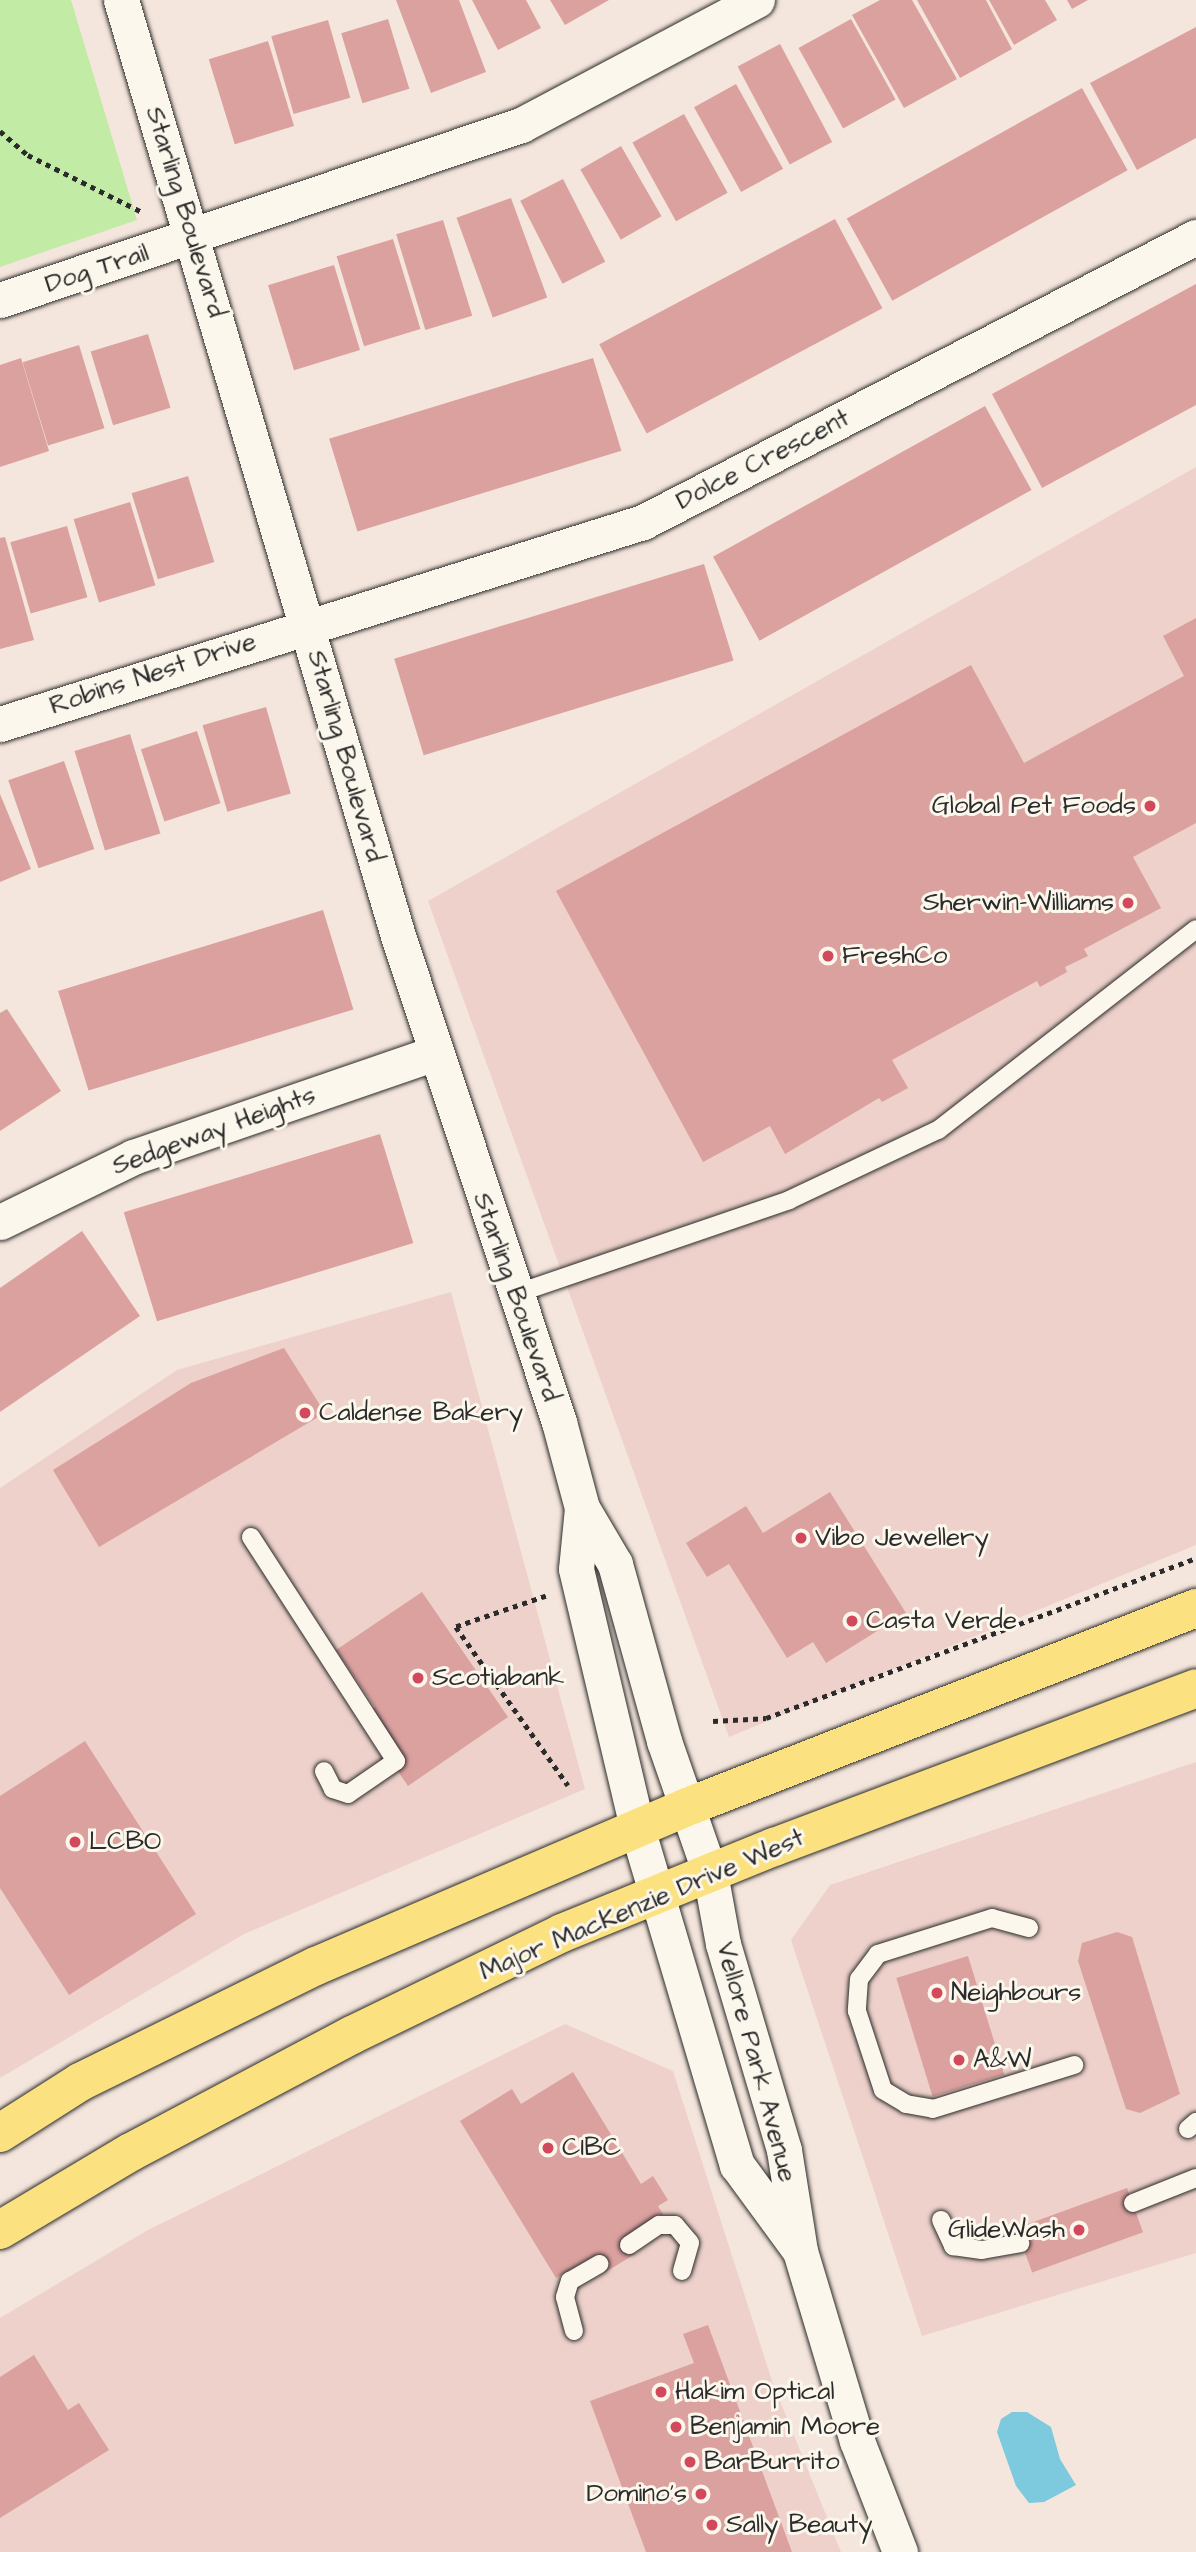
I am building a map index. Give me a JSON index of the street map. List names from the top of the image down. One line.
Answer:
{"streets":{"main road":["Major MacKenzie Drive West"],"street":["Starling Boulevard","Dog Trail","Dolce Crescent","Robins Nest Drive","Sedgeway Heights","Vellore Park Avenue"]},"crossings":[["Starling Boulevard","Dog Trail"],["Starling Boulevard","Dolce Crescent"],["Starling Boulevard","Robins Nest Drive"],["Starling Boulevard","Sedgeway Heights"],["Starling Boulevard","Major MacKenzie Drive West"],["Starling Boulevard","Vellore Park Avenue"],["Dolce Crescent","Robins Nest Drive"],["Major MacKenzie Drive West","Vellore Park Avenue"]],"places":["Global Pet Foods","Sherwin-Williams","FreshCo","Caldense Bakery","Vibo Jewellery","Casta Verde","Scotiabank","LCBO","Neighbours","A&W","CIBC","GlideWash","Hakim Optical","Benjamin Moore","BarBurrito","Domino's","Sally Beauty"]}
